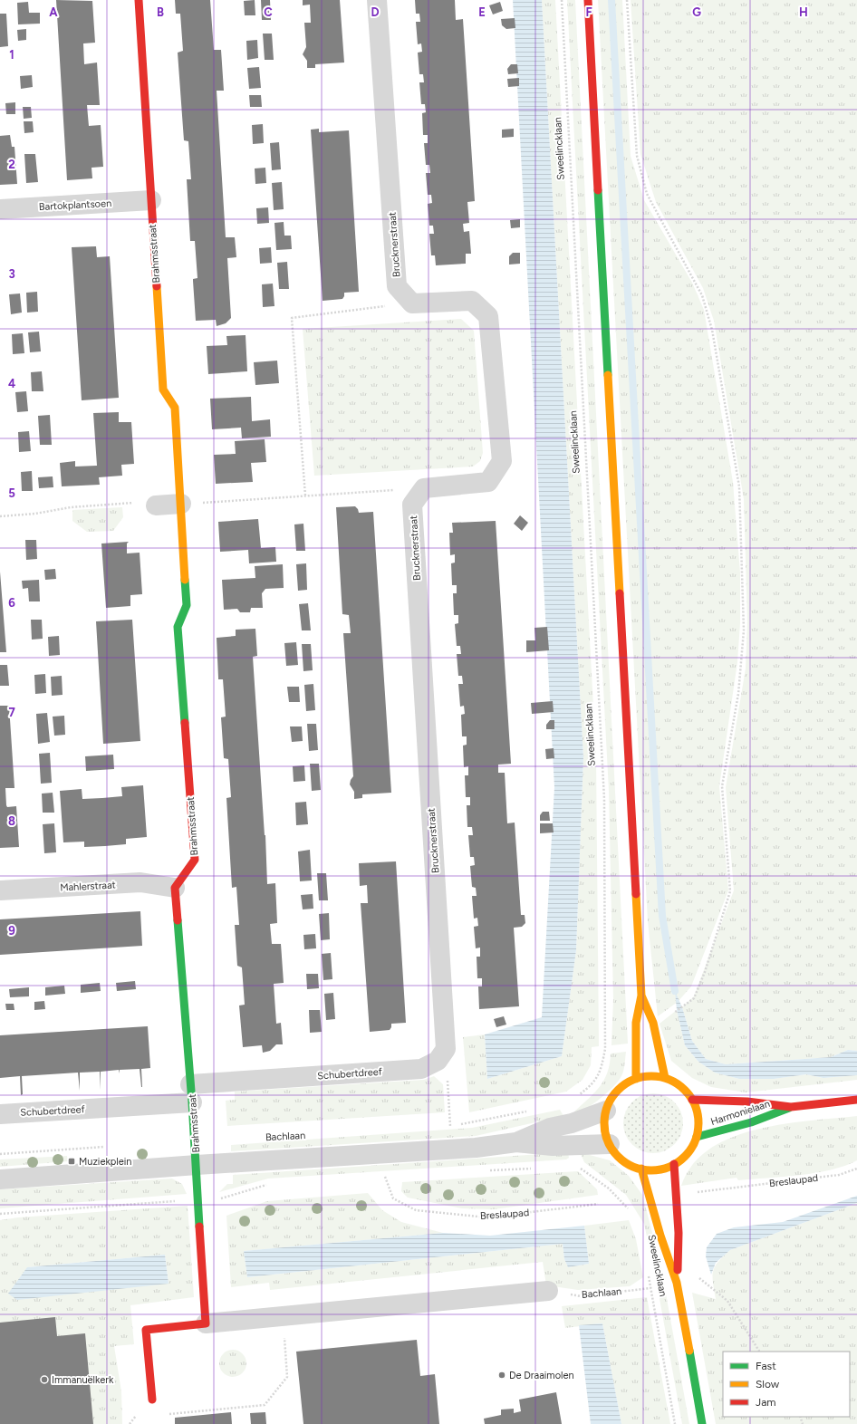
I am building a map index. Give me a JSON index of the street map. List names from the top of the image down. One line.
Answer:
{"streets":{"main road":["Sweelincklaan","Brahmsstraat","Harmonielaan"],"street":["Bartokplantsoen","Brucknerstraat","Mahlerstraat","Schubertdreef"],"path":["Bachlaan","Breslaupad"]},"crossings":[["Sweelincklaan","Harmonielaan"],["Sweelincklaan","Bachlaan"],["Bartokplantsoen","Brahmsstraat"],["Brucknerstraat","Schubertdreef"],["Brahmsstraat","Mahlerstraat"],["Brahmsstraat","Schubertdreef"]],"places":{"transit":["Muziekplein"],"other":["De Draaimolen","Immanuëlkerk"]},"legend":["Fast","Slow","Jam"],"grid":{"columns":["A","B","C","D","E","F","G","H"],"rows":["1","2","3","4","5","6","7","8","9"]}}
